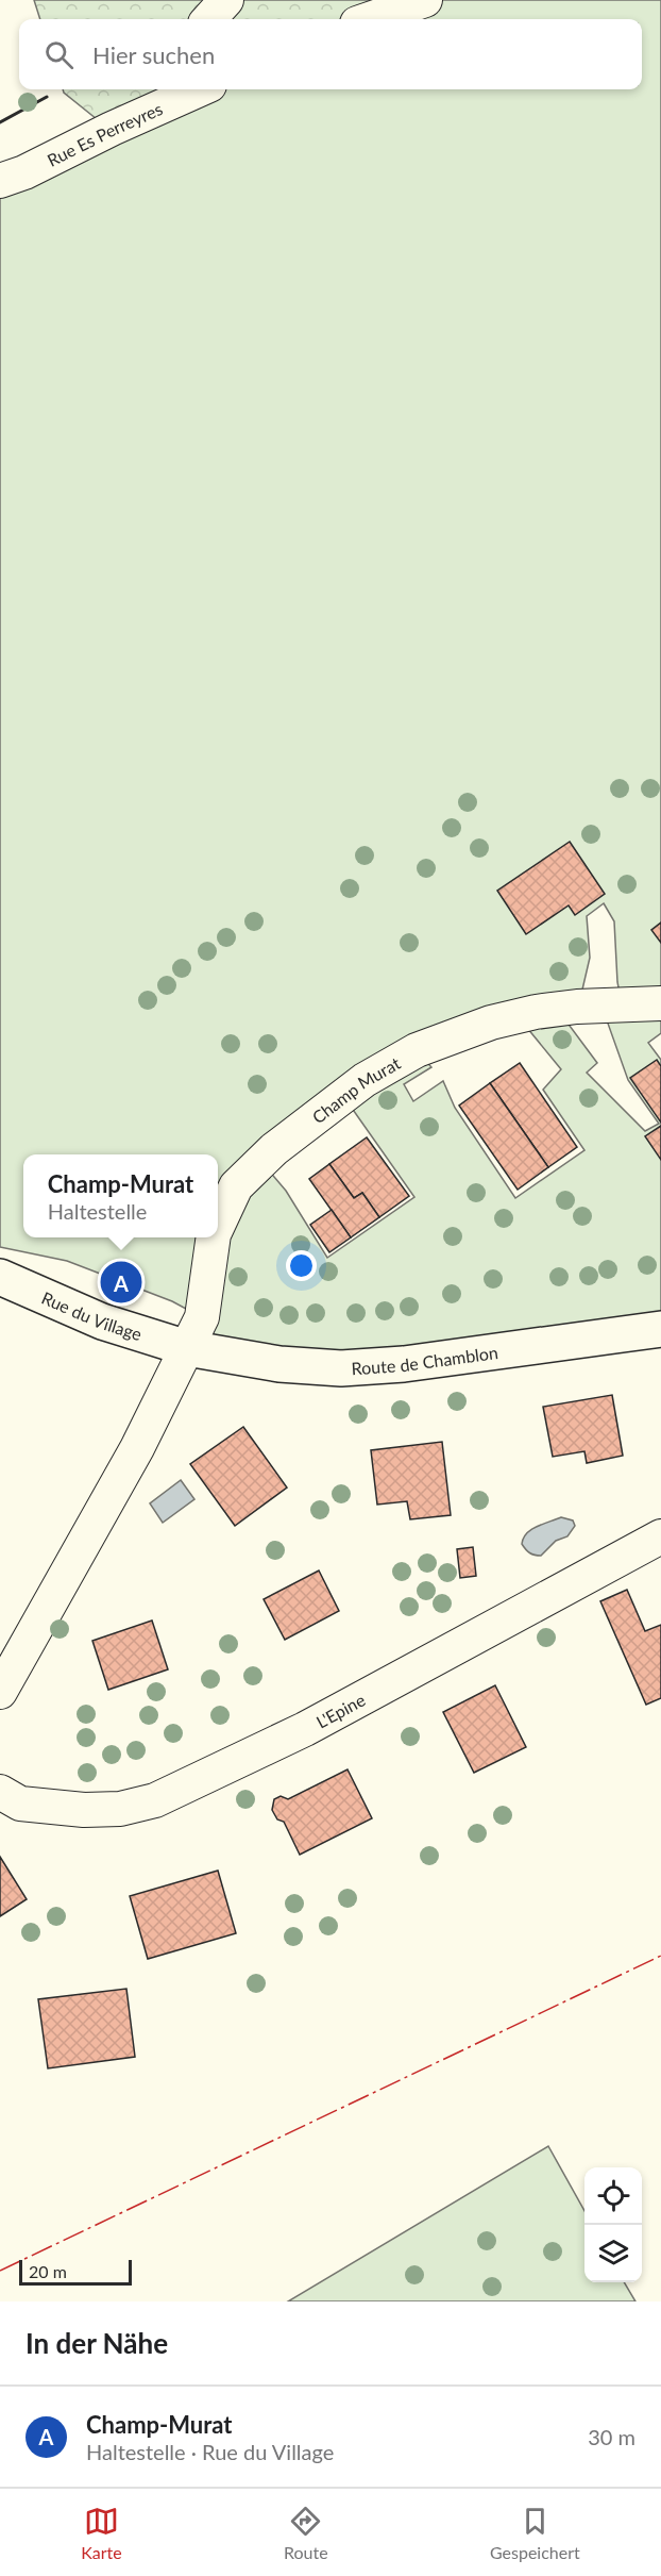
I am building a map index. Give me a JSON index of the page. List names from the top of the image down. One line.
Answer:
{"streets":{"street":["Rue Es Perreyres","Champ Murat","Rue du Village","Route de Chamblon","L'Epine"]},"crossings":[["Champ Murat","Rue du Village"],["Champ Murat","Route de Chamblon"],["Rue du Village","Route de Chamblon"]],"scale_bar":"20 m","page":{"search":"Hier suchen","popup":["Champ-Murat","Haltestelle"],"pins":"A","scale":"20 m","heading":"In der Nähe","list":[{"mark":"A","name":"Champ-Murat","note":"Haltestelle · Rue du Village","value":"30 m"}],"nav":["Karte","Route","Gespeichert"]}}
